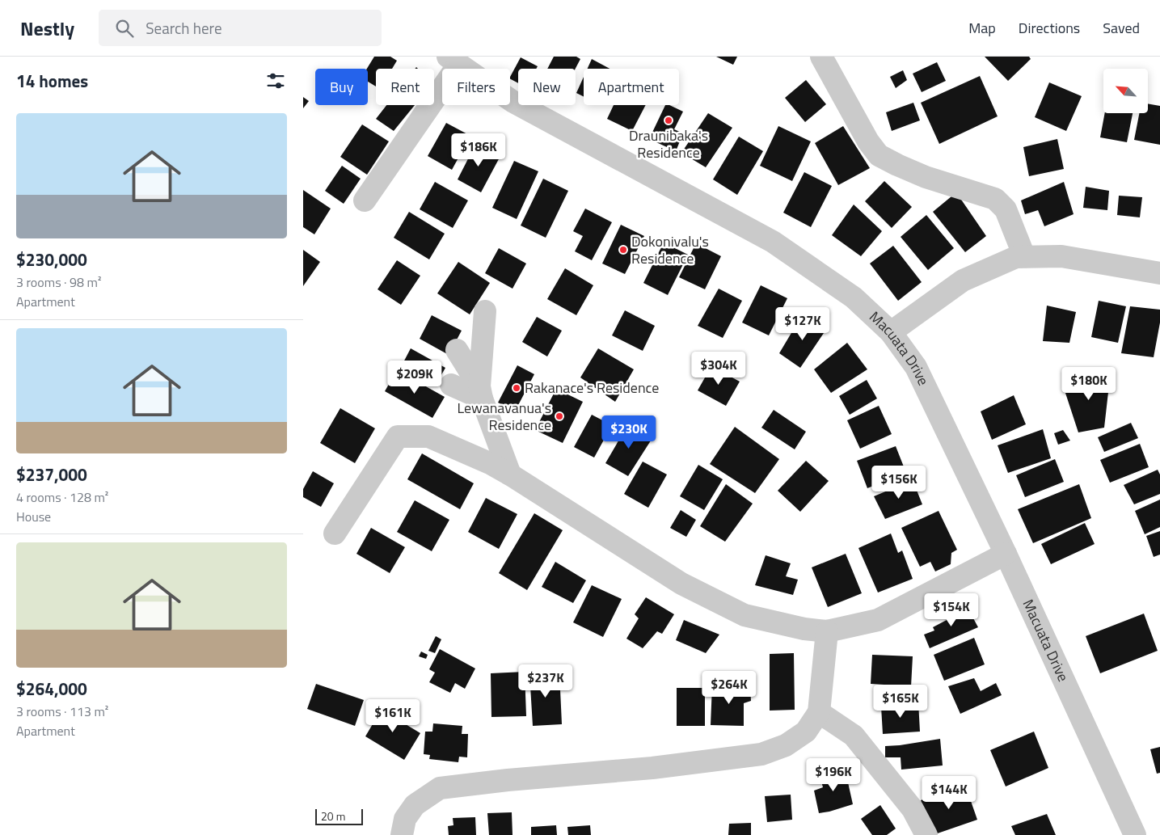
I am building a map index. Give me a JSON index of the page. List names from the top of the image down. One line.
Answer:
{"streets":{"street":["Macuata Drive"]},"places":["Draunibaka's Residence","Dokonivalu's Residence","Rakanace's Residence","Lewanavanua's Residence"],"scale_bar":"20 m","north":"top left","page":{"header":"Nestly","search":"Search here","nav":["Map","Directions","Saved"],"heading":"14 homes","chip":["Buy","Rent","Filters","New","Apartment"],"list":[{"name":"$230,000","note":"3 rooms · 98 m² · Apartment"},{"name":"$237,000","note":"4 rooms · 128 m² · House"},{"name":"$264,000","note":"3 rooms · 113 m² · Apartment"}],"price":["$186K","$127K","$304K","$209K","$180K","$230K","$156K","$154K","$237K","$264K","$165K","$161K","$196K","$144K"],"scale":"20 m"}}
